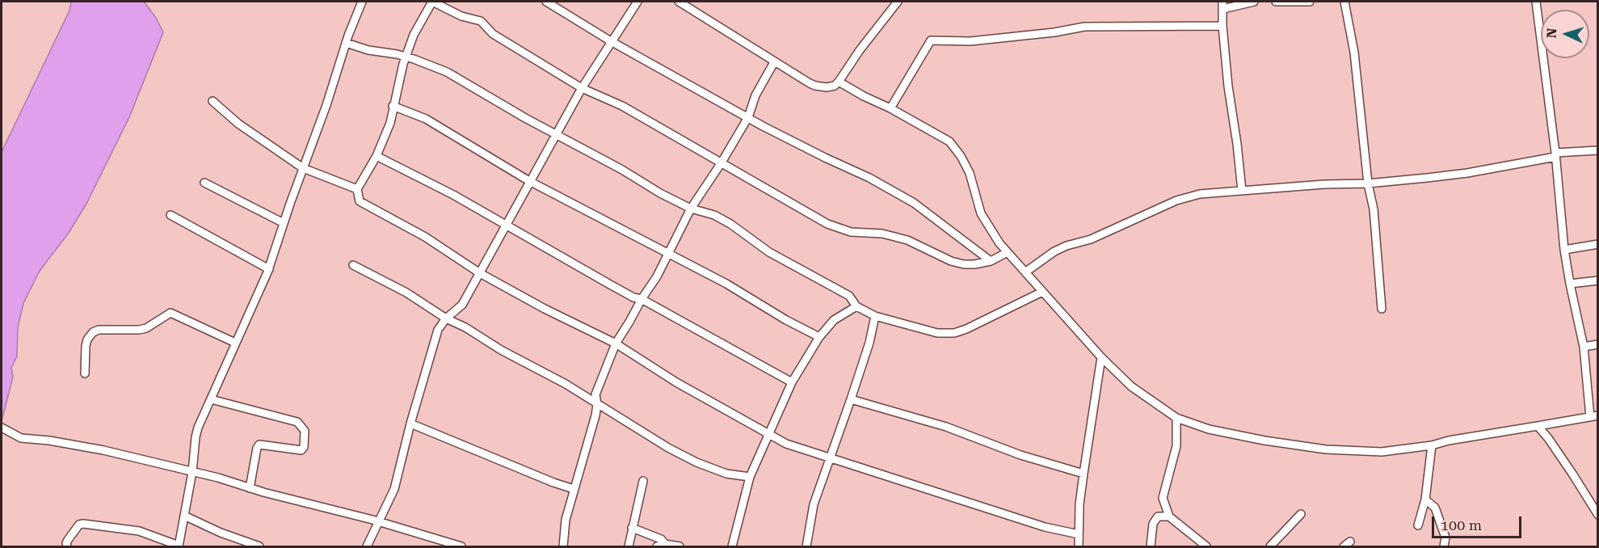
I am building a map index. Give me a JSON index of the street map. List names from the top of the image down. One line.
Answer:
{"scale_bar":"100 m","north":"left"}
